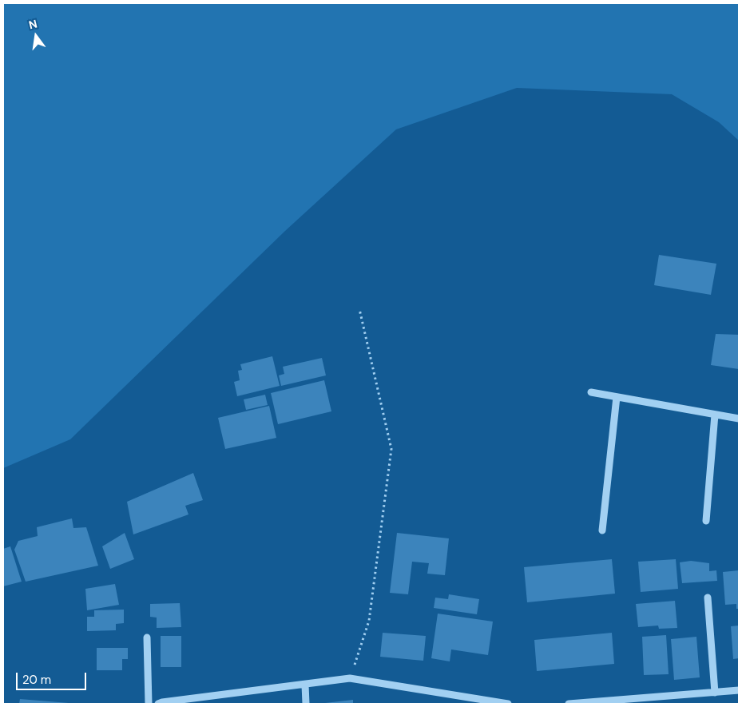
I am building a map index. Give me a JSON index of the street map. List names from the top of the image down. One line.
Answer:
{"scale_bar":"20 m","north":"top"}
